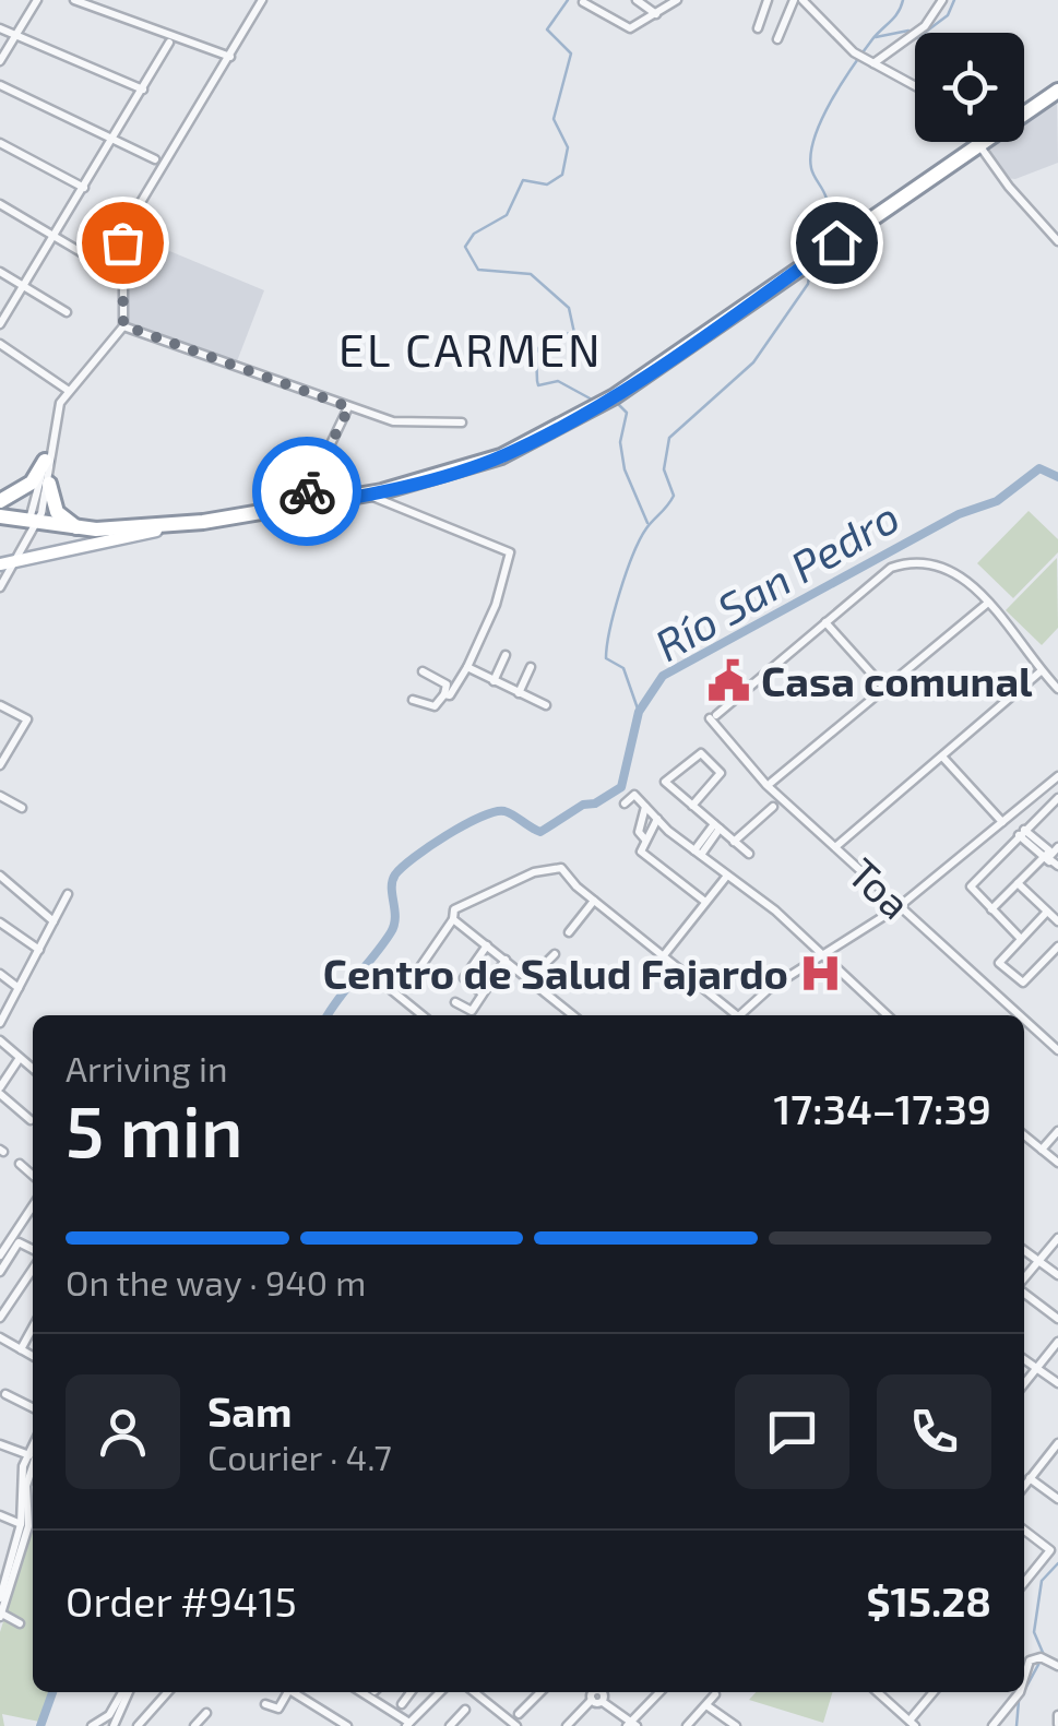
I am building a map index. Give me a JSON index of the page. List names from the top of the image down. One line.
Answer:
{"streets":{"street":["Toa"]},"districts":["EL CARMEN"],"water":["Río San Pedro"],"places":{"public building":["Casa comunal"],"hospital":["Centro de Salud Fajardo"]},"page":{"heading":["5 min","Arriving in","17:34–17:39"],"panel":["Sam","Courier · 4.7","Order #9415","$15.28"],"bar":"On the way · 940 m"}}
